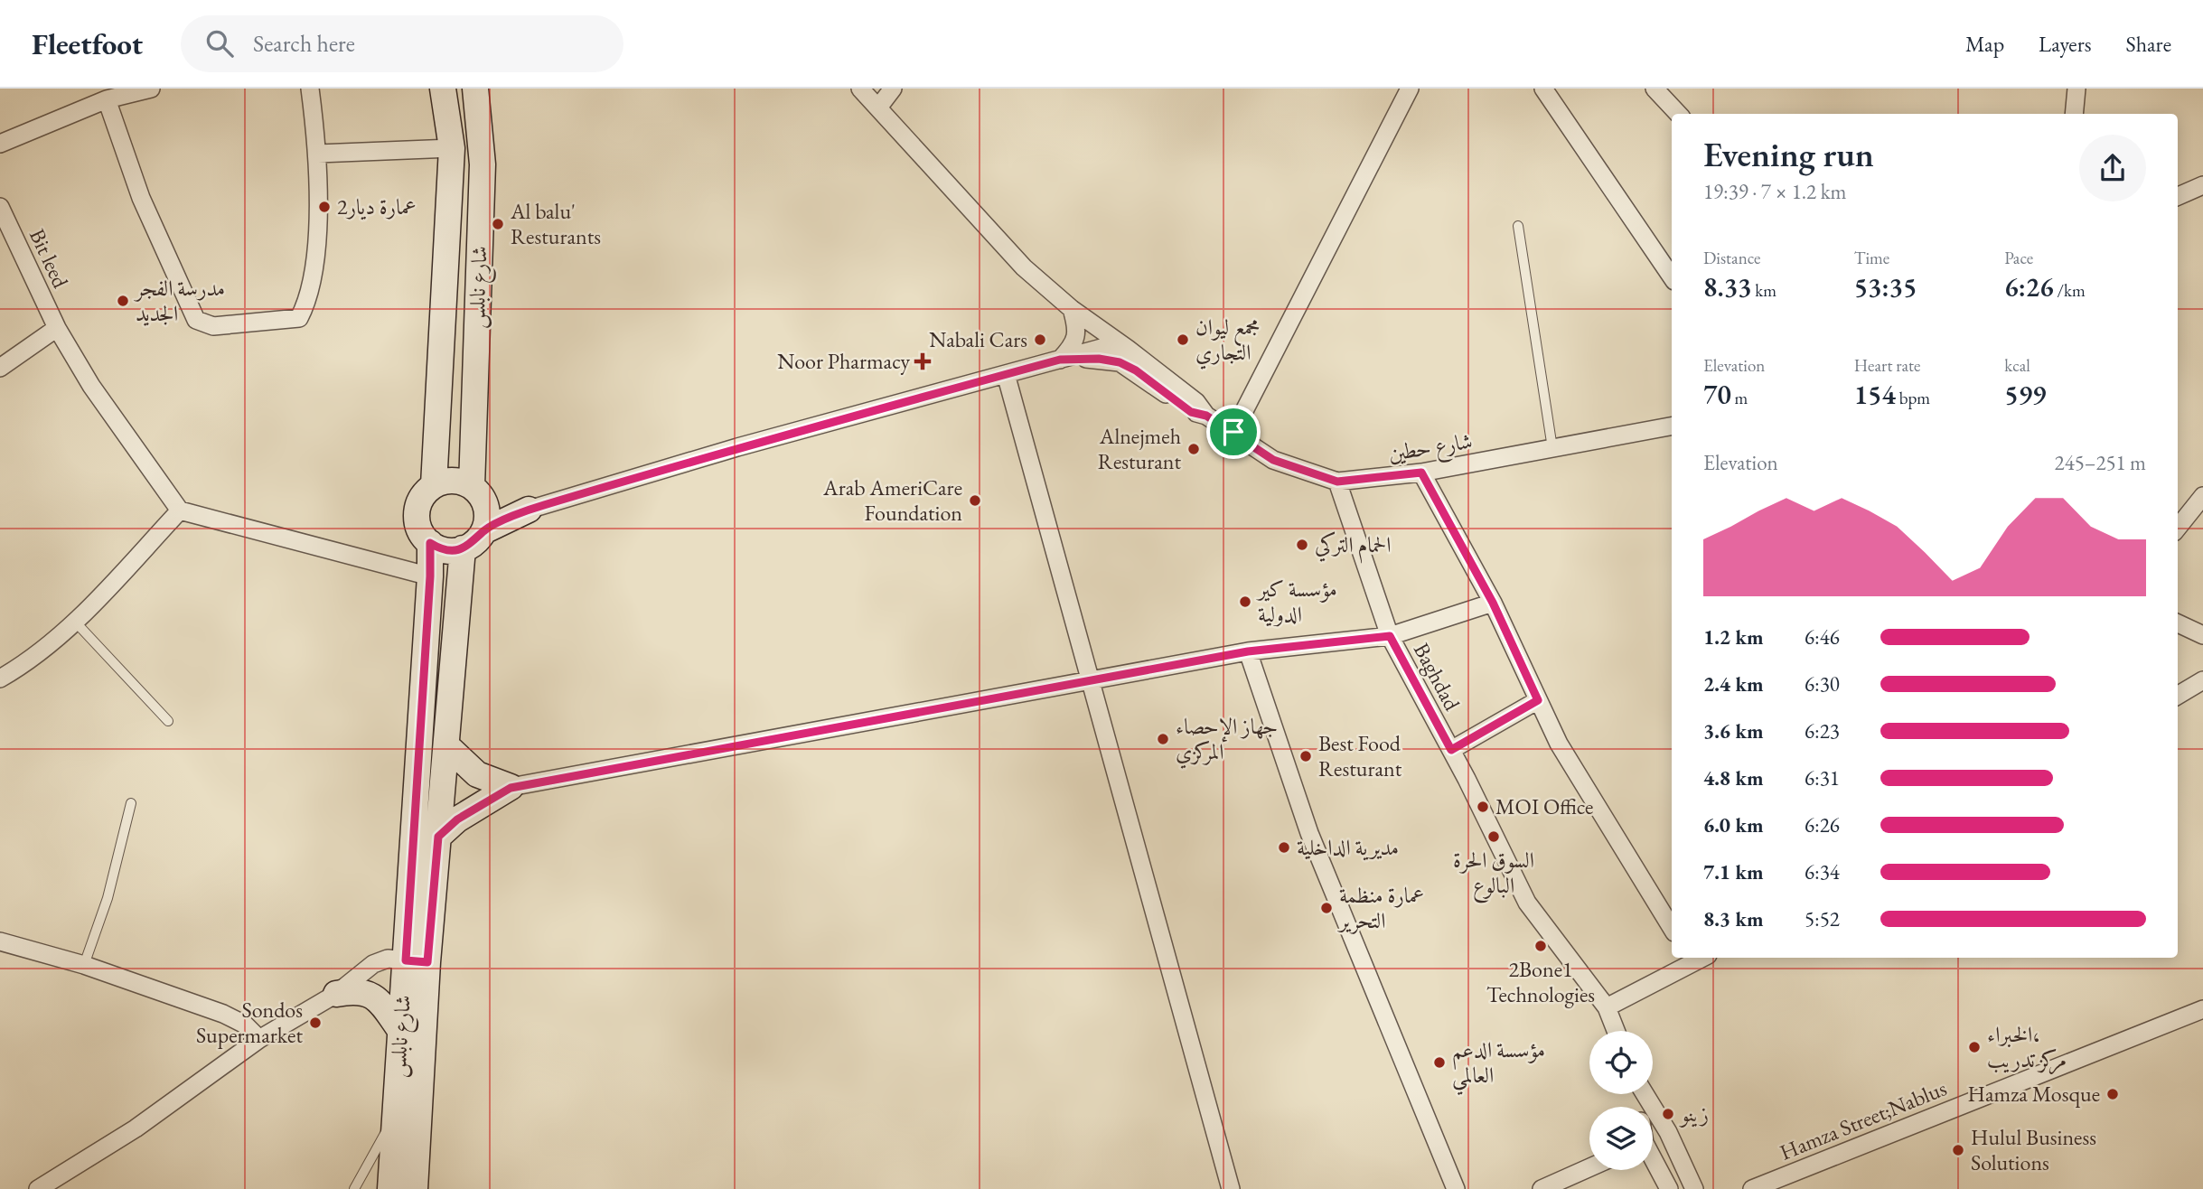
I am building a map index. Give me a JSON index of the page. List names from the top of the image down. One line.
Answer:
{"streets":{"main road":["شارع نابلس"],"street":["Bit leed","شارع حطين","Baghdad","Hamza Street;Nablus"]},"crossings":[["شارع حطين","Baghdad"]],"places":{"other":["عمارة ديار2","Al balu' Resturants","مدرسة الفجر الجديد","Nabali Cars","مجمع ليوان التجاري","Alnejmeh Resturant","Arab AmeriCare Foundation","الحمام التركي","مؤسسة كير الدولية","جهاز الإحصاء المركزي","Best Food Resturant","MOI Office","السوق الحرة البالوع","مديرية الداخلية","عمارة منظمة التحرير","2Bone1 Technologies","Sondos Supermarket","الخبراء، مركز تدريب","مؤسسة الدعم العالمي","Hamza Mosque","زينو","Hulul Business Solutions"],"health":["Noor Pharmacy"]},"page":{"header":"Fleetfoot","search":"Search here","nav":["Map","Layers","Share"],"heading":["Evening run","19:39 · 7 × 1.2 km"],"stats":[["Distance","8.33 km"],["Time","53:35"],["Pace","6:26 /km"],["Elevation","70 m"],["Heart rate","154 bpm"],["kcal","599"]],"chart":["Elevation","245–251 m"],"list":[{"name":"1.2 km","note":"6:46"},{"name":"2.4 km","note":"6:30"},{"name":"3.6 km","note":"6:23"},{"name":"4.8 km","note":"6:31"},{"name":"6.0 km","note":"6:26"},{"name":"7.1 km","note":"6:34"},{"name":"8.3 km","note":"5:52"}]}}
